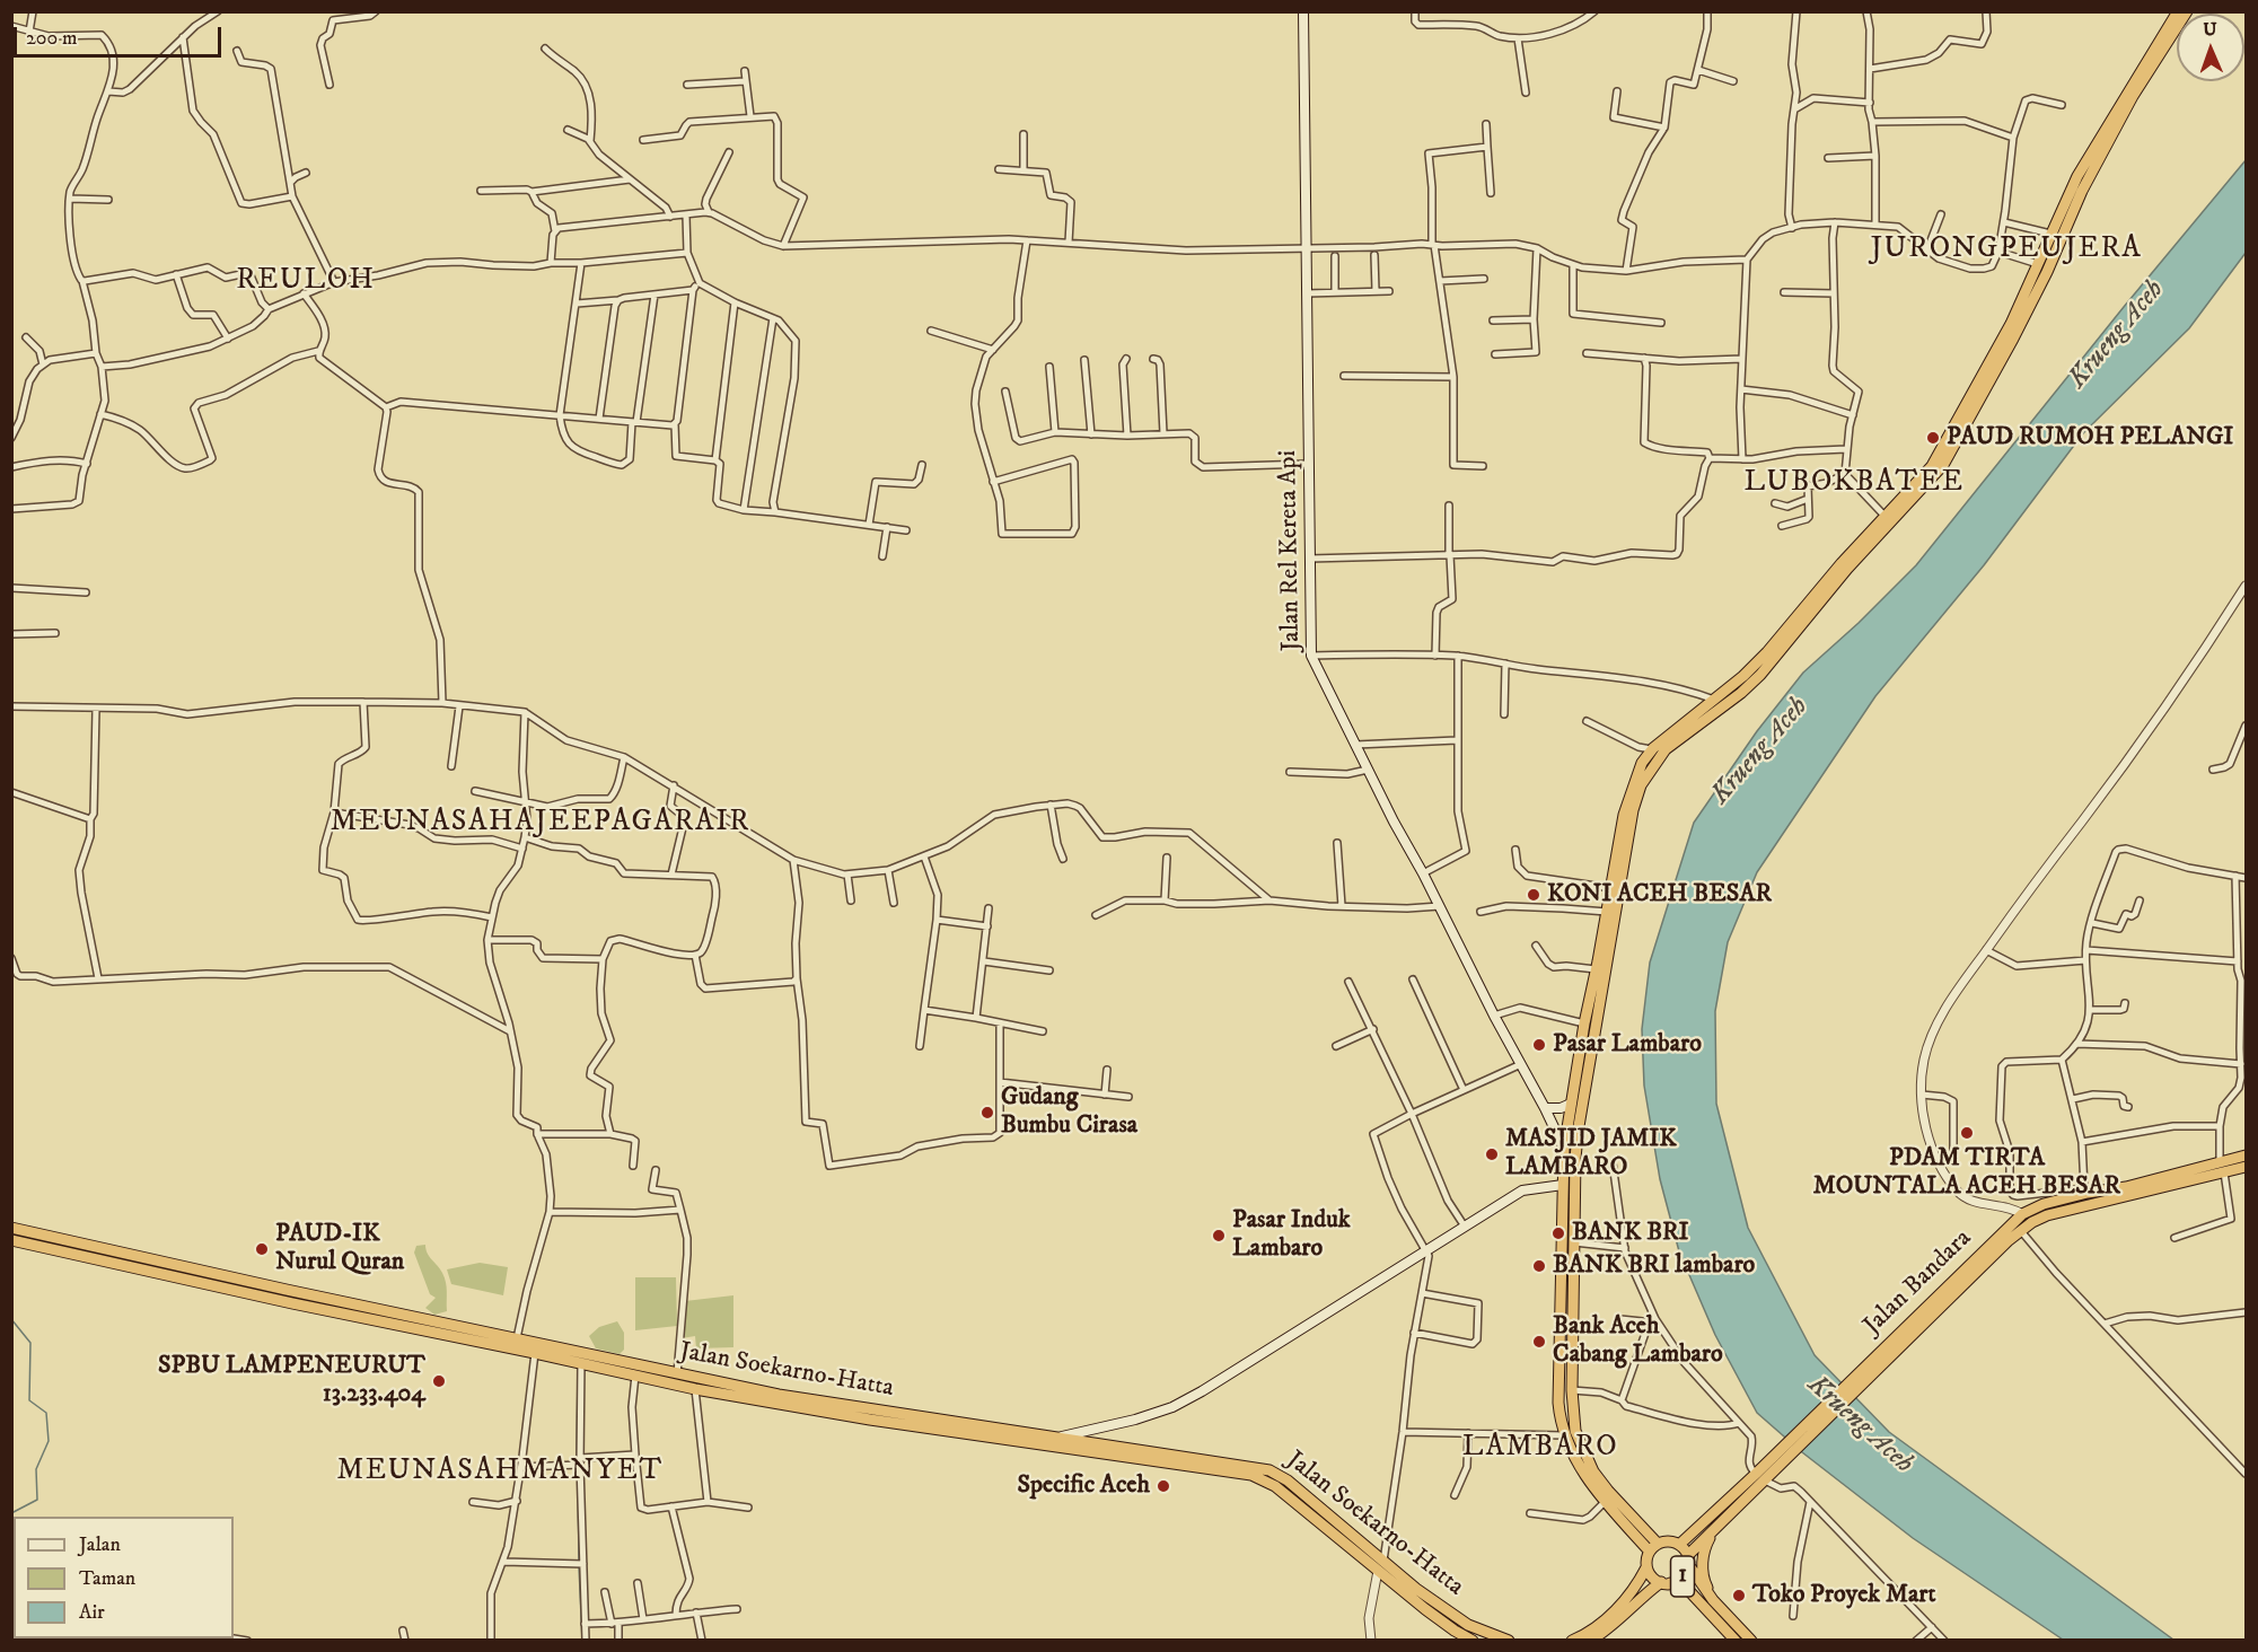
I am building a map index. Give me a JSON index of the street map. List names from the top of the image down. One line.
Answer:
{"streets":{"highway":["Jalan Bandara","Jalan Soekarno-Hatta","1"],"main road":["Jalan Rel Kereta Api"]},"crossings":[["Jalan Bandara","1"]],"districts":["JURONGPEUJERA","REULOH","LUBOKBATEE","MEUNASAHAJEEPAGARAIR","LAMBARO","MEUNASAHMANYET"],"water":["Krueng Aceh"],"places":["PAUD RUMOH PELANGI","KONI ACEH BESAR","Pasar Lambaro","Gudang Bumbu Cirasa","PDAM TIRTA MOUNTALA ACEH BESAR","MASJID JAMIK LAMBARO","BANK BRI","Pasar Induk Lambaro","PAUD-IK Nurul Quran","BANK BRI lambaro","Bank Aceh Cabang Lambaro","SPBU LAMPENEURUT 13.233.404","Specific Aceh","Toko Proyek Mart"],"legend":["Jalan","Taman","Air"],"scale_bar":"200 m","north":"top"}
